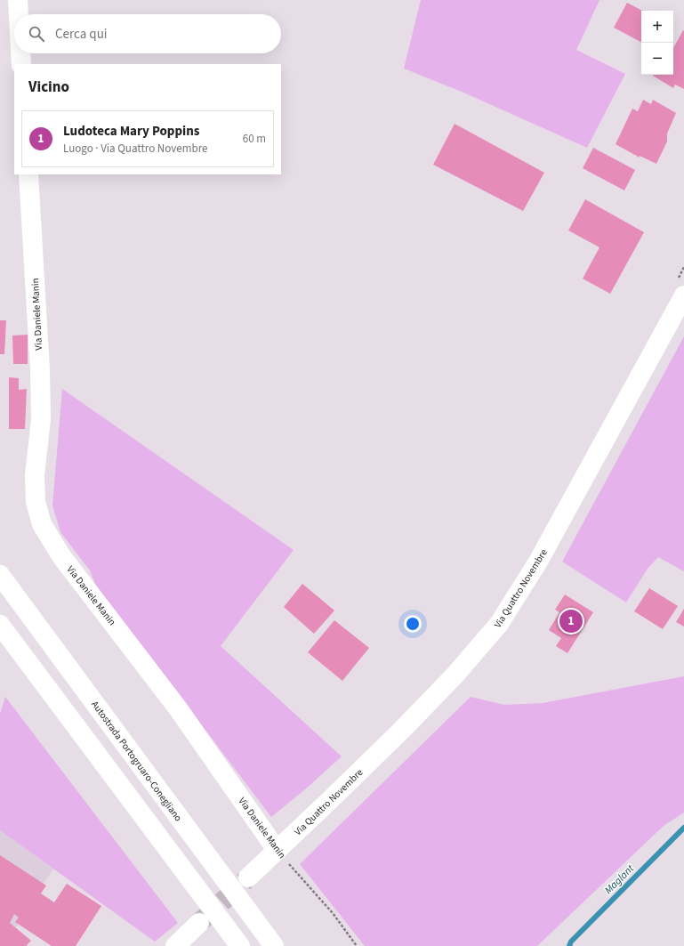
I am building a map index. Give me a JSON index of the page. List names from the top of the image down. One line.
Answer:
{"streets":{"main road":["Via Daniele Manin","Via Quattro Novembre","Autostrada Portogruaro-Conegliano"]},"crossings":[["Via Daniele Manin","Via Quattro Novembre"]],"water":["Maglant"],"page":{"map_buttons":["+","−"],"search":"Cerca qui","heading":"Vicino","list":[{"mark":"1","name":"Ludoteca Mary Poppins","note":"Luogo · Via Quattro Novembre","value":"60 m"}],"pins":"1"}}
